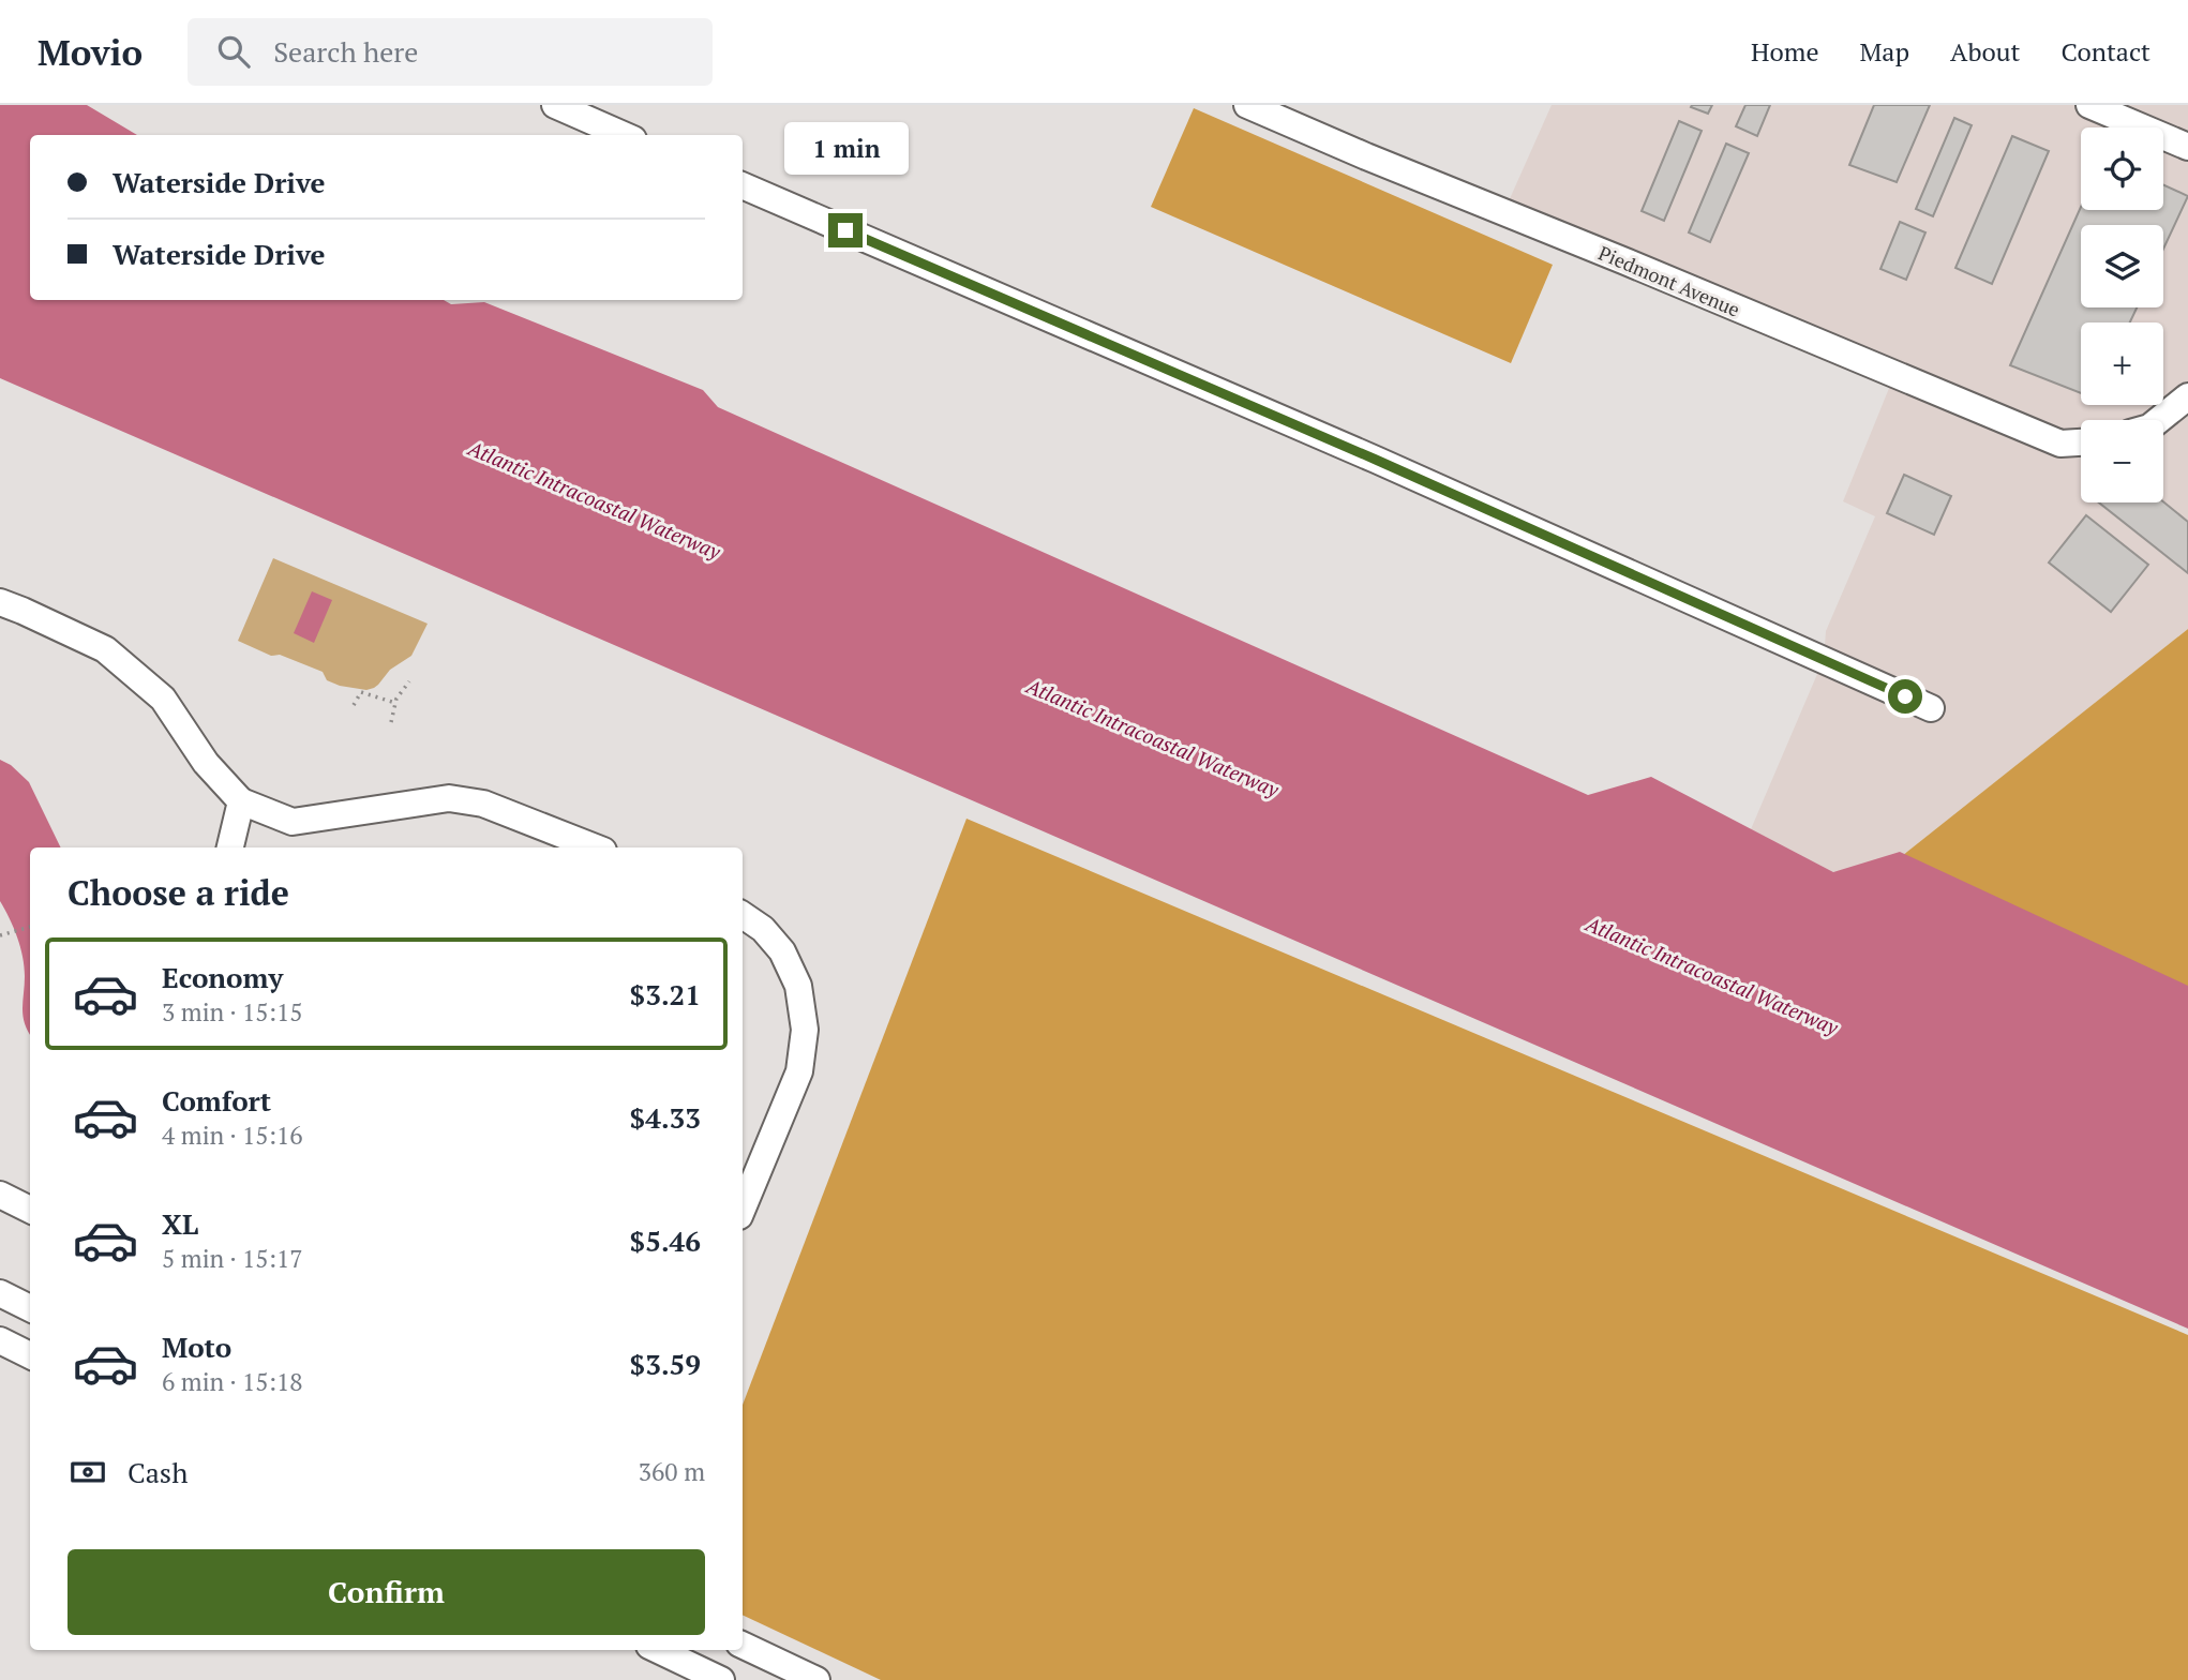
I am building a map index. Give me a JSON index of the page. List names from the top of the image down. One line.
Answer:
{"streets":{"street":["Piedmont Avenue"]},"water":["Atlantic Intracoastal Waterway"],"page":{"header":"Movio","search":"Search here","nav":["Home","Map","About","Contact"],"bubble":"1 min","map_buttons":["+","−"],"banner":["Waterside Drive","Waterside Drive"],"heading":"Choose a ride","list":[{"name":"Economy","note":"3 min · 15:15","value":"$3.21"},{"name":"Comfort","note":"4 min · 15:16","value":"$4.33"},{"name":"XL","note":"5 min · 15:17","value":"$5.46"},{"name":"Moto","note":"6 min · 15:18","value":"$3.59"}],"pay":["Cash","360 m"],"buttons":"Confirm"}}
